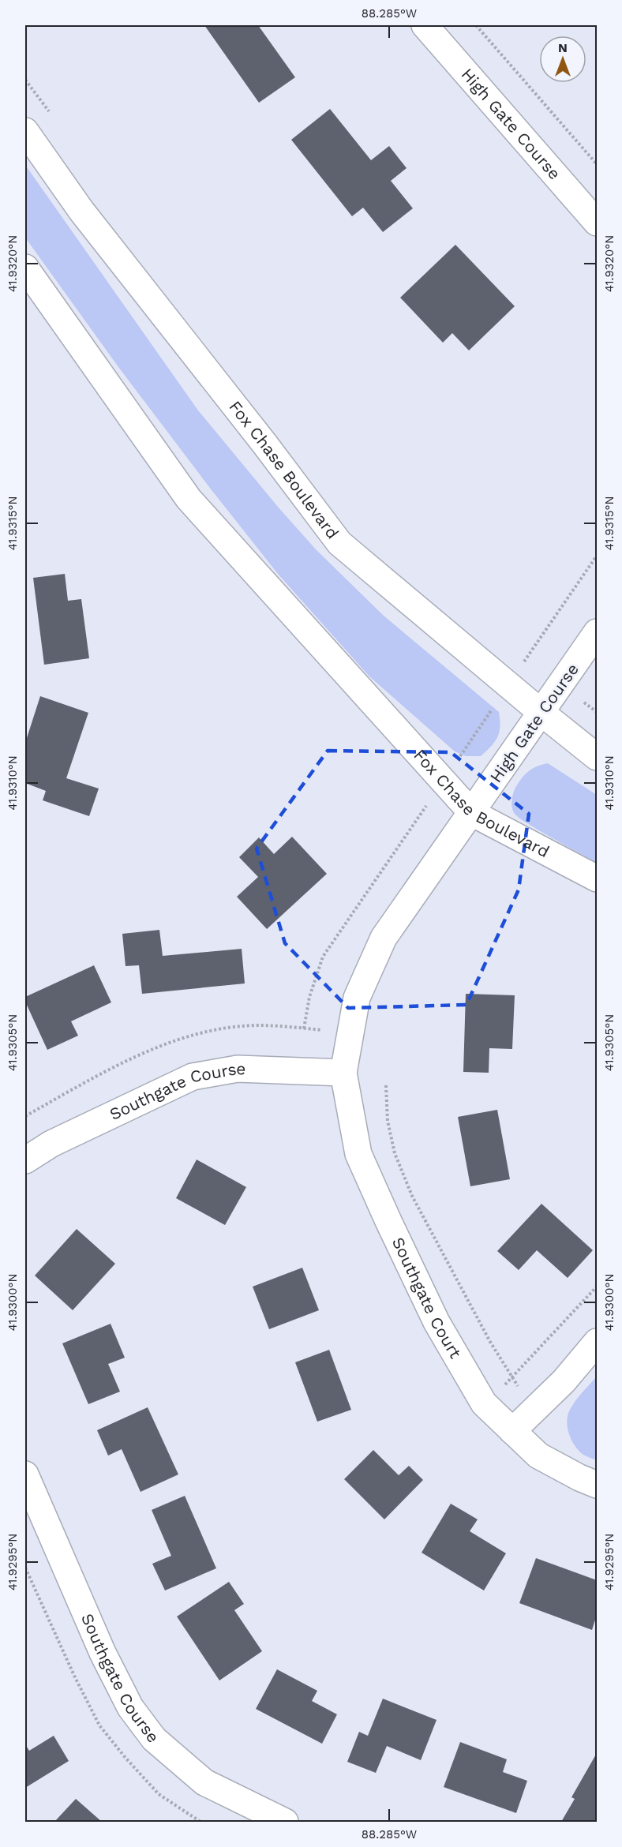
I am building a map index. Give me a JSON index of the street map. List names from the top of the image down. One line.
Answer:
{"streets":{"street":["High Gate Course","Fox Chase Boulevard","Southgate Course","Southgate Court"]},"crossings":[["High Gate Course","Fox Chase Boulevard"],["High Gate Course","Southgate Court"],["Fox Chase Boulevard","Southgate Court"],["Southgate Course","Southgate Court"]],"north":"top","coordinates":["88.285°W","41.9320°N","41.9315°N","41.9310°N","41.9305°N","41.9300°N","41.9295°N"]}
